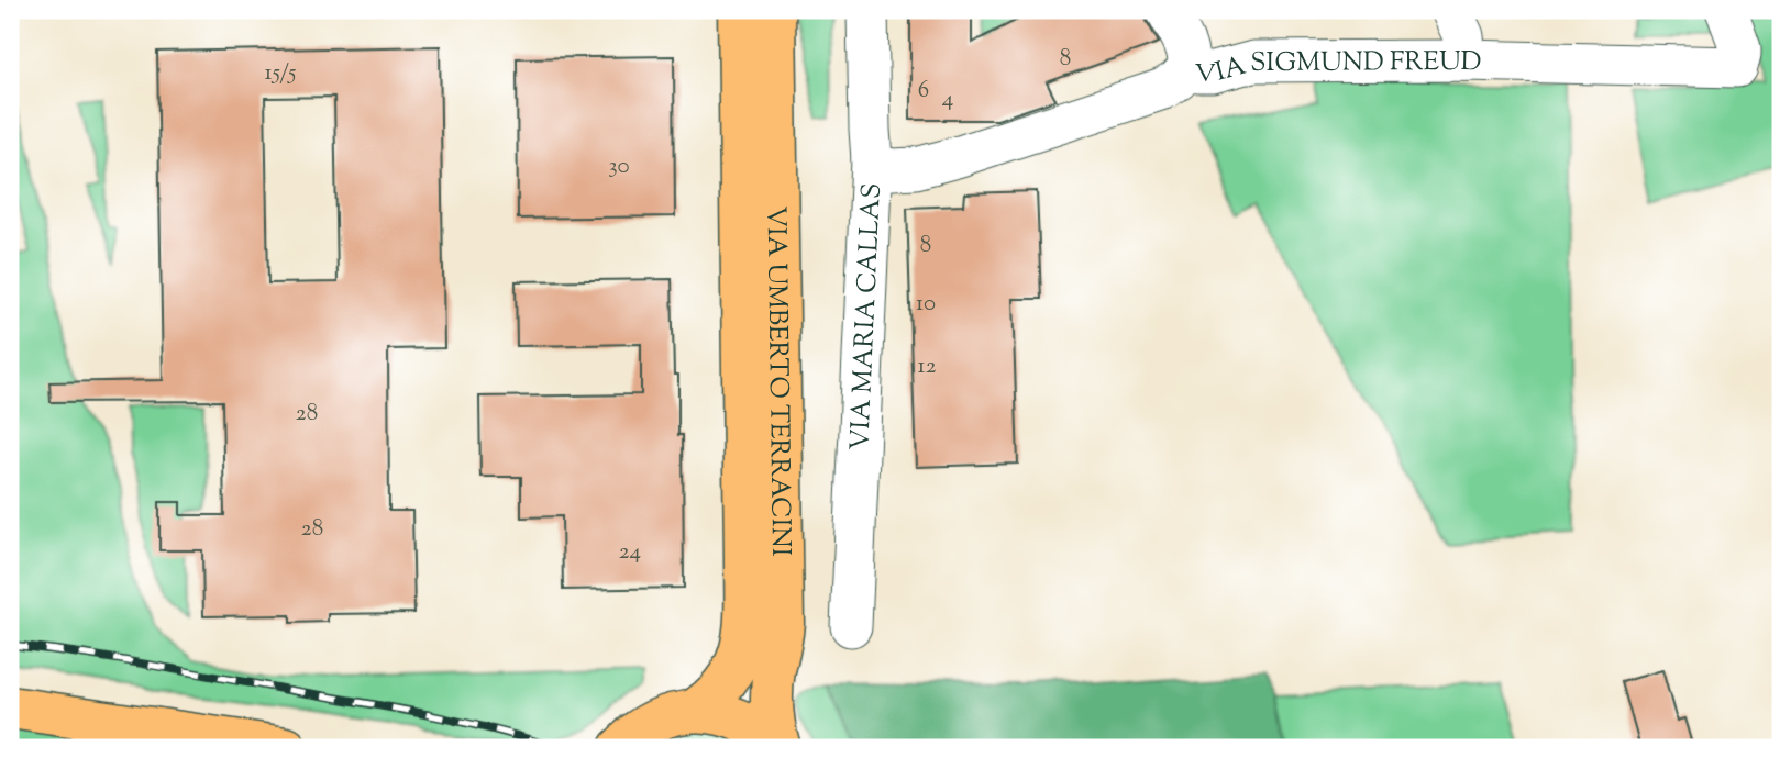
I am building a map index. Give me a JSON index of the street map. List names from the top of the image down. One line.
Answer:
{"streets":{"main road":["VIA UMBERTO TERRACINI"],"street":["VIA SIGMUND FREUD","VIA MARIA CALLAS"]},"crossings":[["VIA SIGMUND FREUD","VIA MARIA CALLAS"]],"house_numbers":["8","15/5","6","4","30","8","10","12","28","28","24"]}
